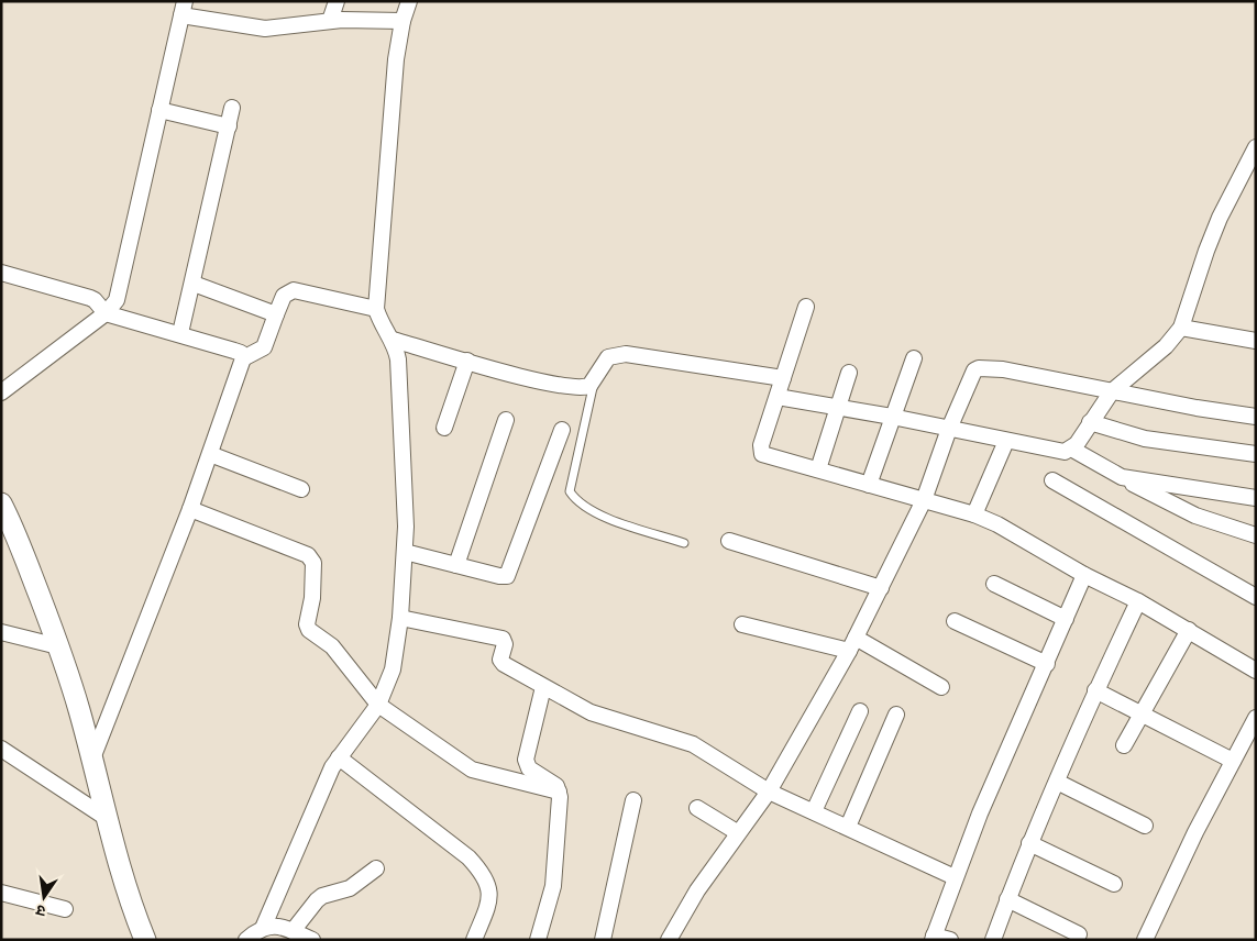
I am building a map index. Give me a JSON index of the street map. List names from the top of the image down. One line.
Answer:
{"north":"bottom"}
